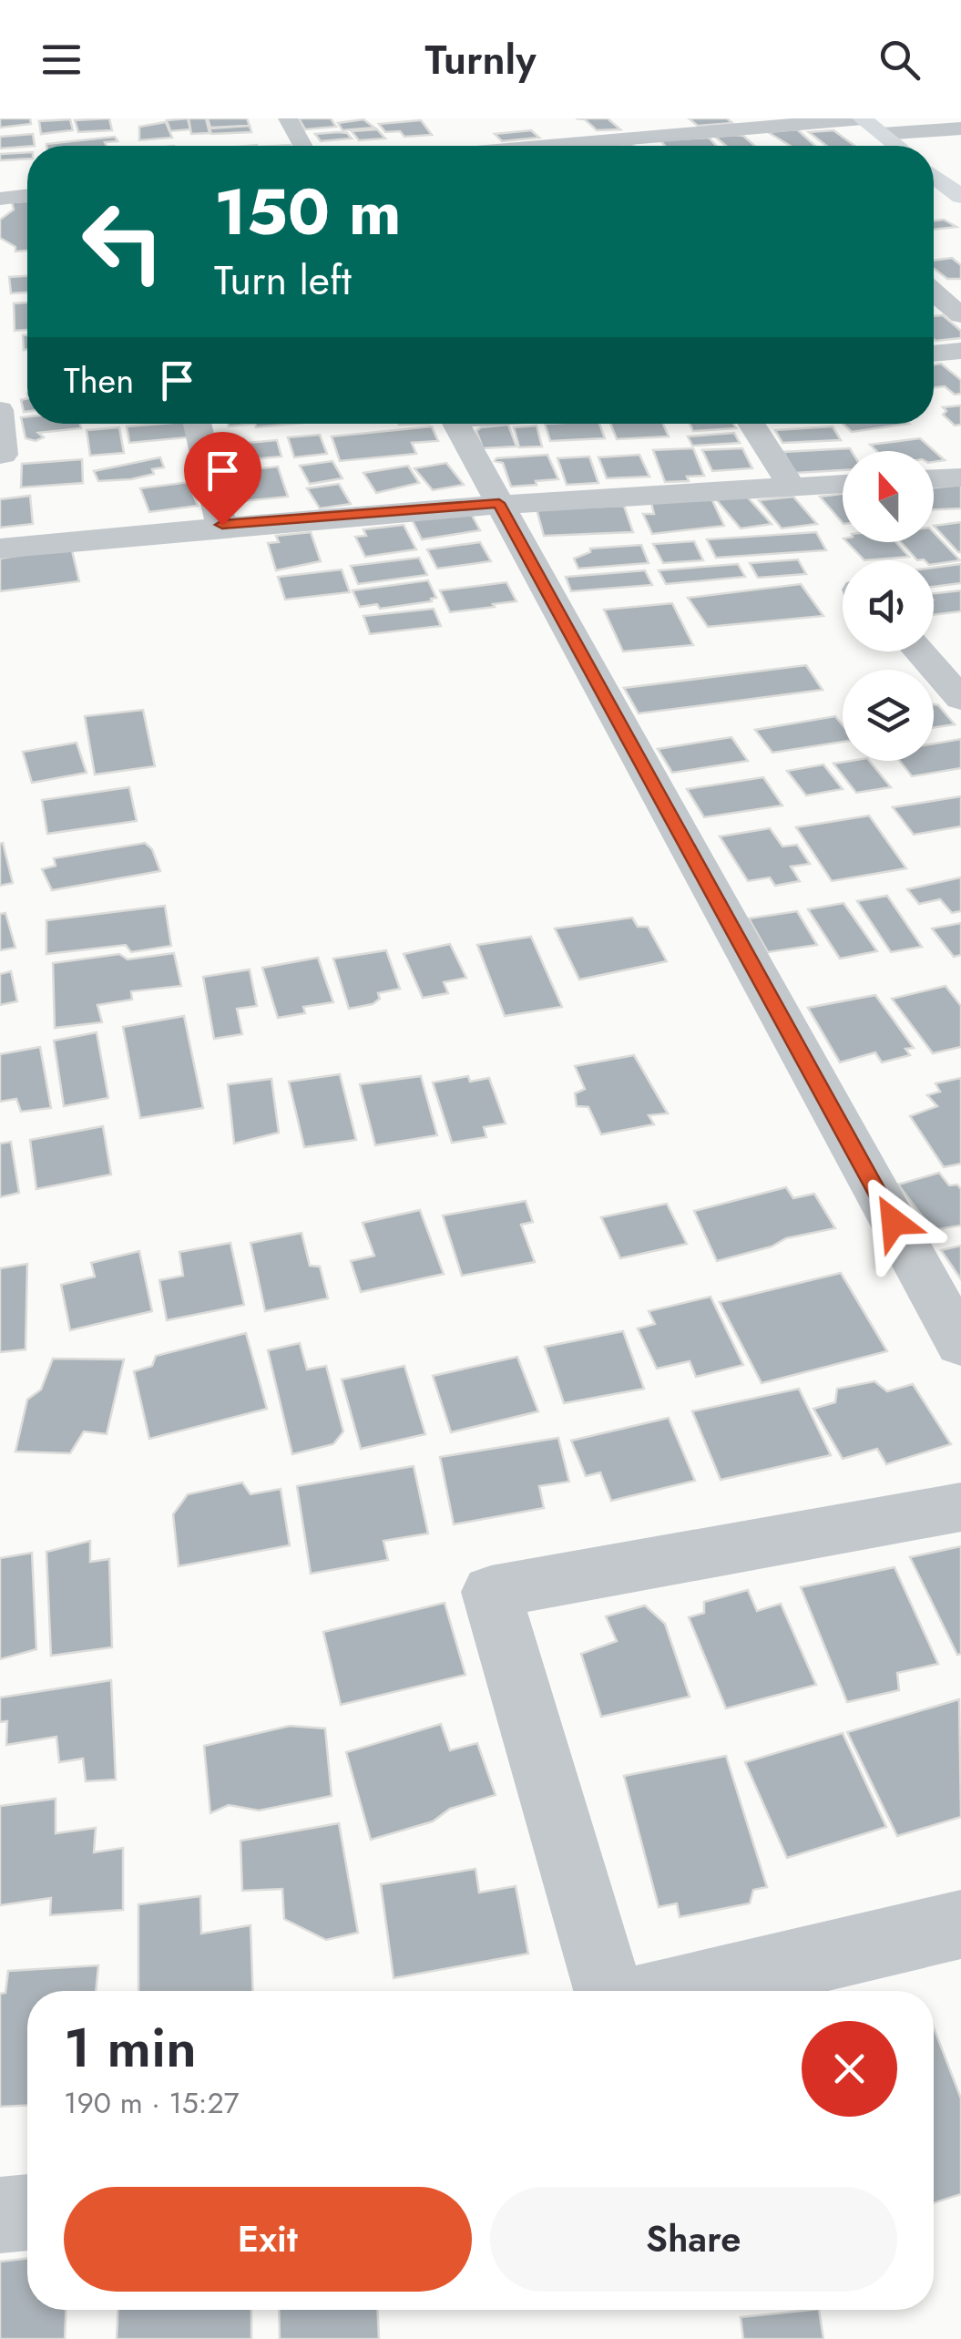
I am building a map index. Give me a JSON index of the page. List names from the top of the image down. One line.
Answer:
{"north":"top","page":{"header":"Turnly","turn":["150 m","Turn left"],"then":"Then","heading":["1 min","190 m · 15:27"],"buttons":["Exit","Share"]}}
